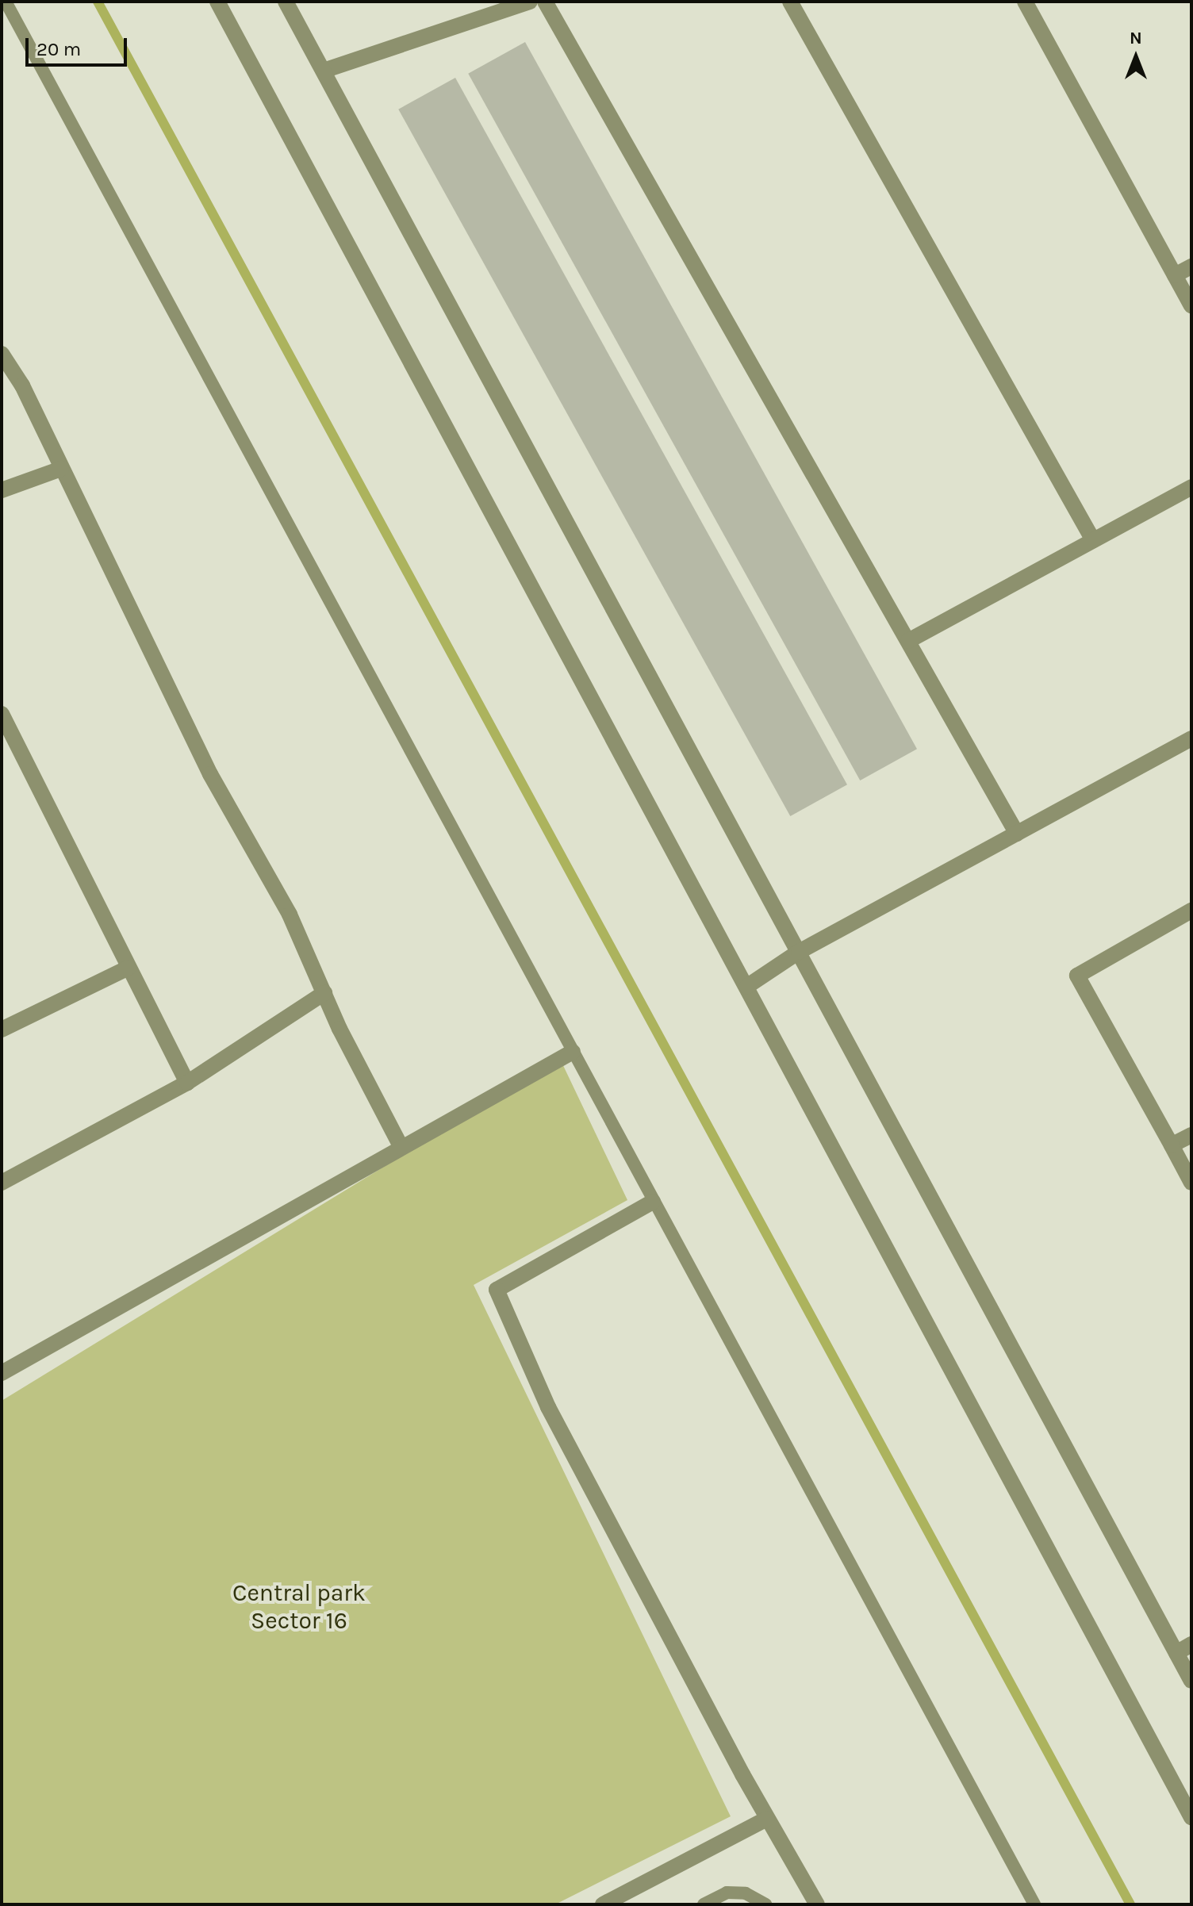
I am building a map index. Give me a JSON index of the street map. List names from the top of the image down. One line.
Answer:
{"parks":["Central park Sector 16"],"scale_bar":"20 m","north":"top"}
